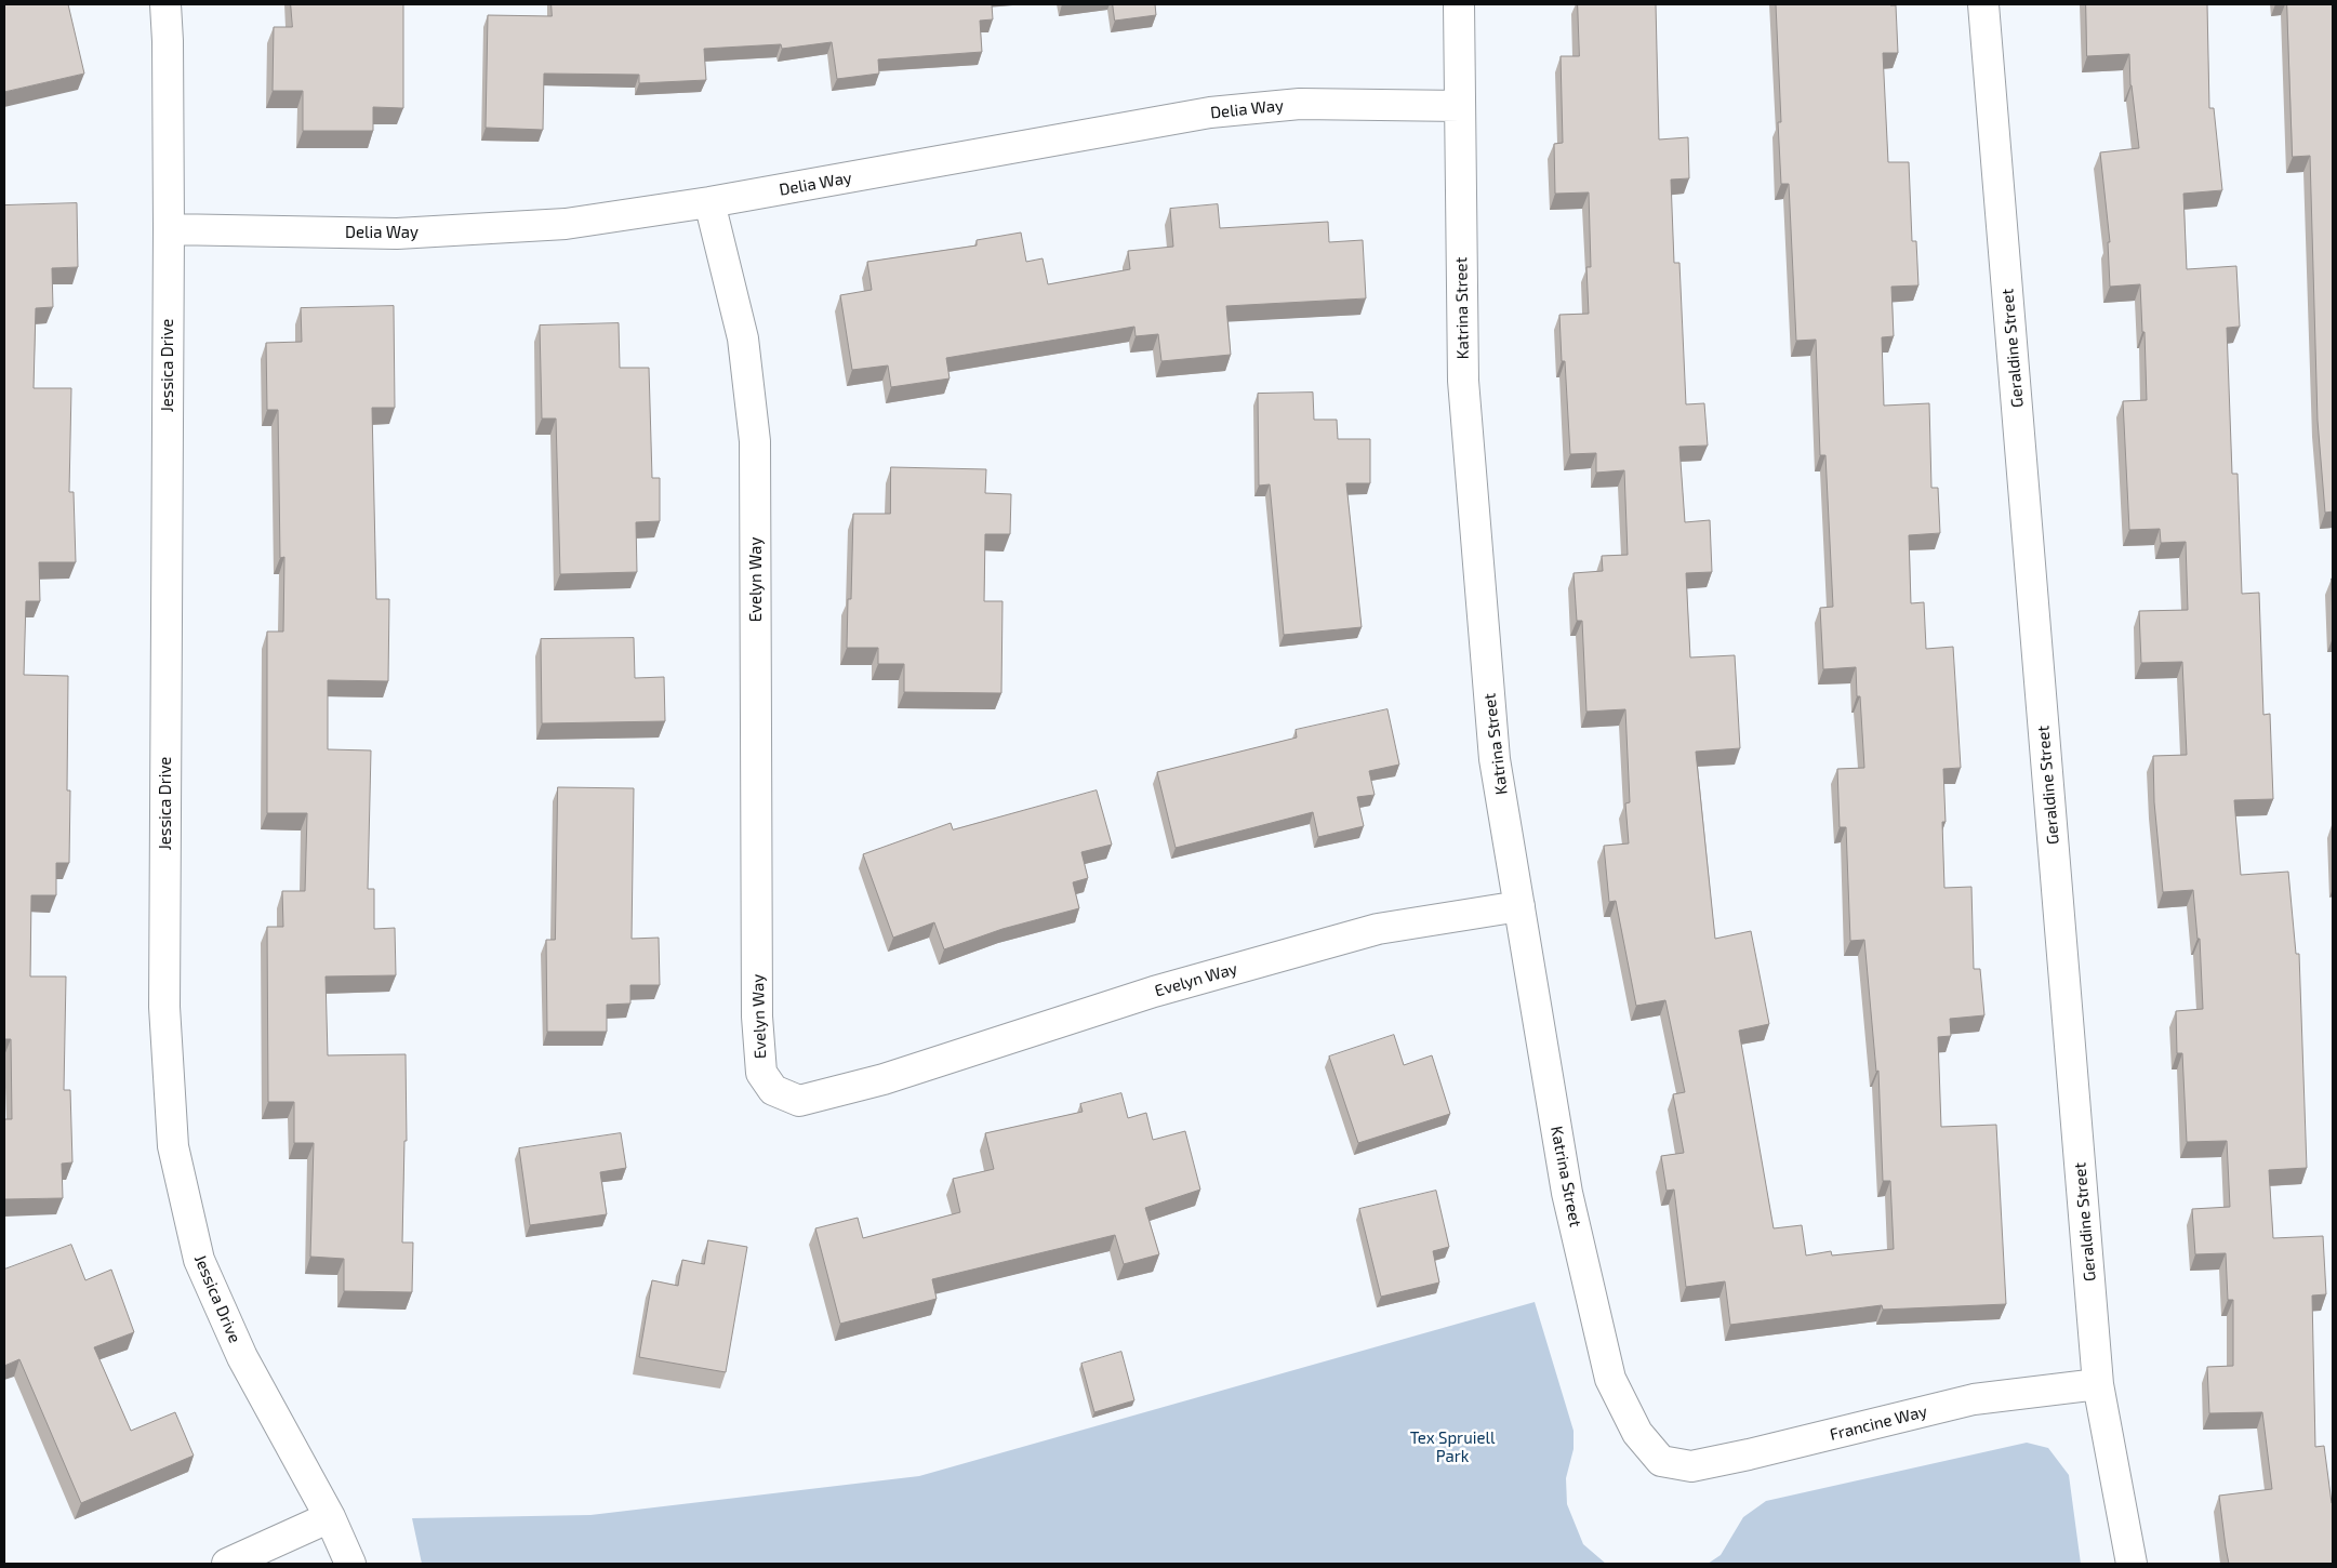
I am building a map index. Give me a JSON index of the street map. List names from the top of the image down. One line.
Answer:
{"streets":{"street":["Delia Way","Katrina Street","Geraldine Street","Jessica Drive","Evelyn Way","Francine Way"]},"crossings":[["Delia Way","Katrina Street"],["Delia Way","Jessica Drive"],["Delia Way","Evelyn Way"],["Katrina Street","Evelyn Way"],["Katrina Street","Francine Way"],["Geraldine Street","Francine Way"]],"parks":["Tex Spruiell Park"]}
